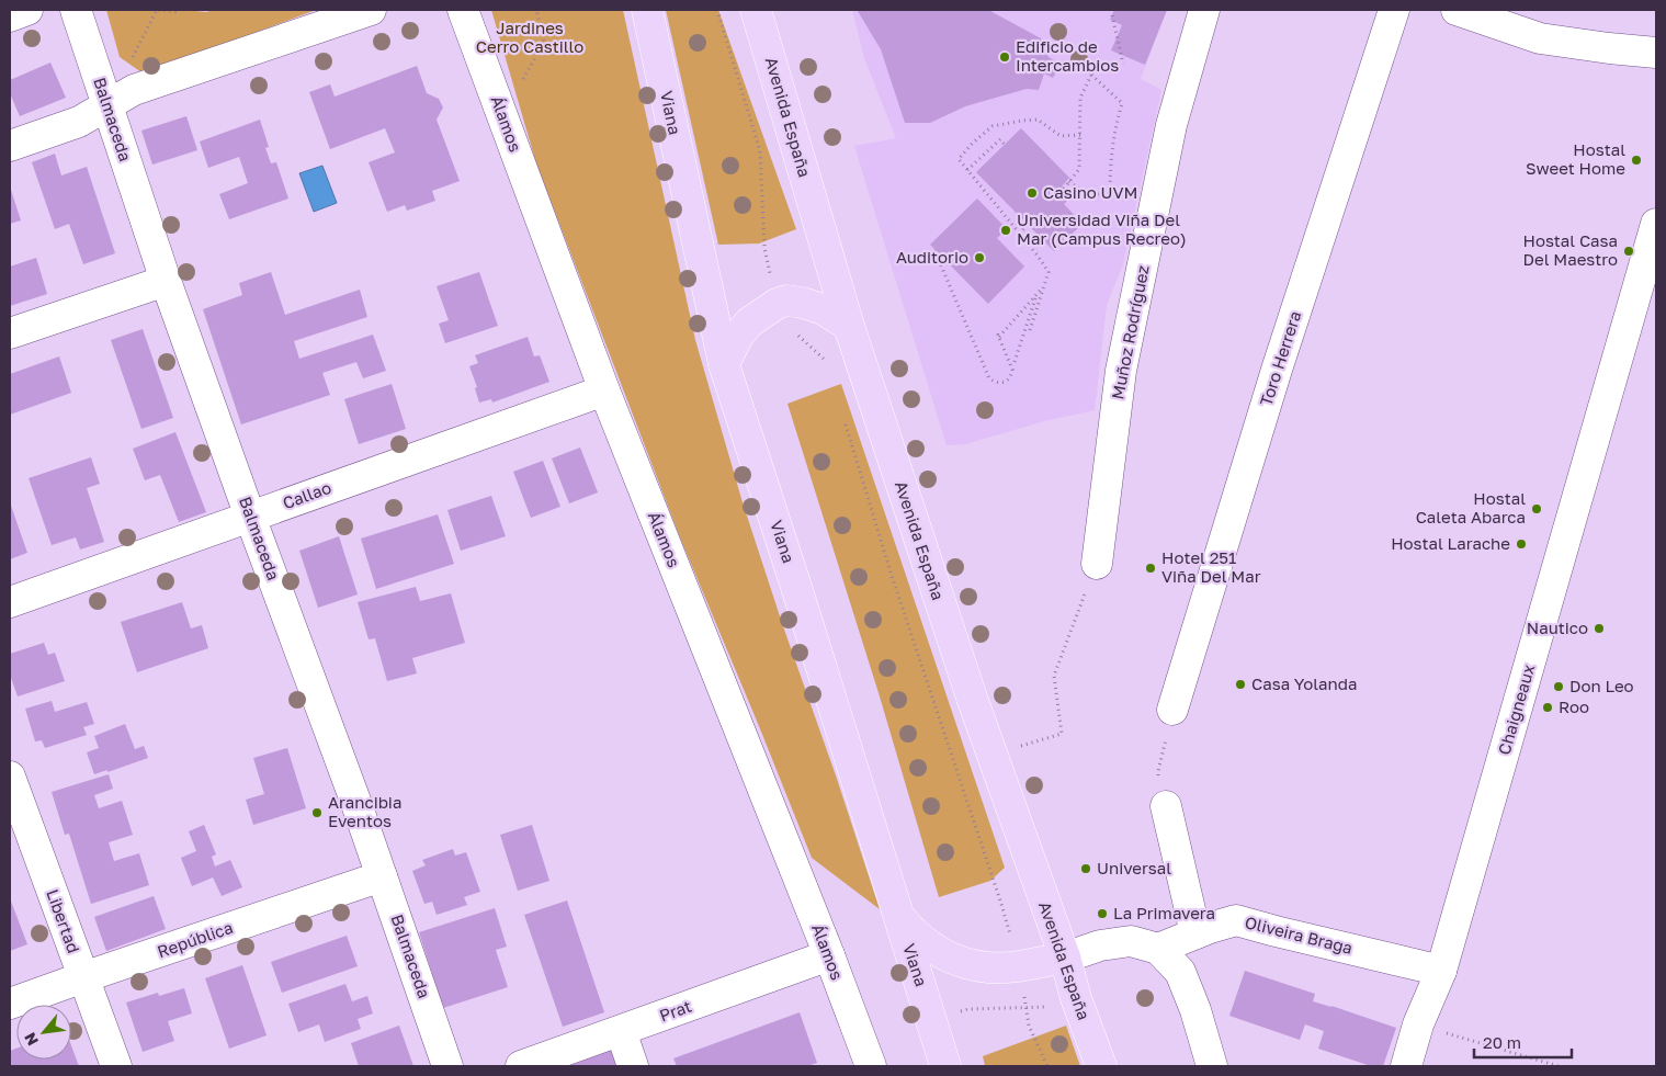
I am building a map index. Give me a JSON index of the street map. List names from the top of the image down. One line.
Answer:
{"streets":{"main road":["Viana","Avenida España"],"street":["Balmaceda","Álamos","Muñoz Rodríguez","Toro Herrera","Callao","Chaigneaux","Libertad","Oliveira Braga","República","Prat"]},"crossings":[["Balmaceda","Callao"],["Balmaceda","República"],["Álamos","Callao"],["Álamos","Prat"],["Chaigneaux","Oliveira Braga"],["Libertad","República"]],"parks":["Jardines Cerro Castillo"],"places":["Edificio de Intercambios","Hostal Sweet Home","Casino UVM","Universidad Viña Del Mar (Campus Recreo)","Hostal Casa Del Maestro","Auditorio","Hostal Caleta Abarca","Hostal Larache","Hotel 251 Viña Del Mar","Nautico","Casa Yolanda","Don Leo","Roo","Arancibia Eventos","Universal","La Primavera"],"scale_bar":"20 m","north":"bottom left"}
